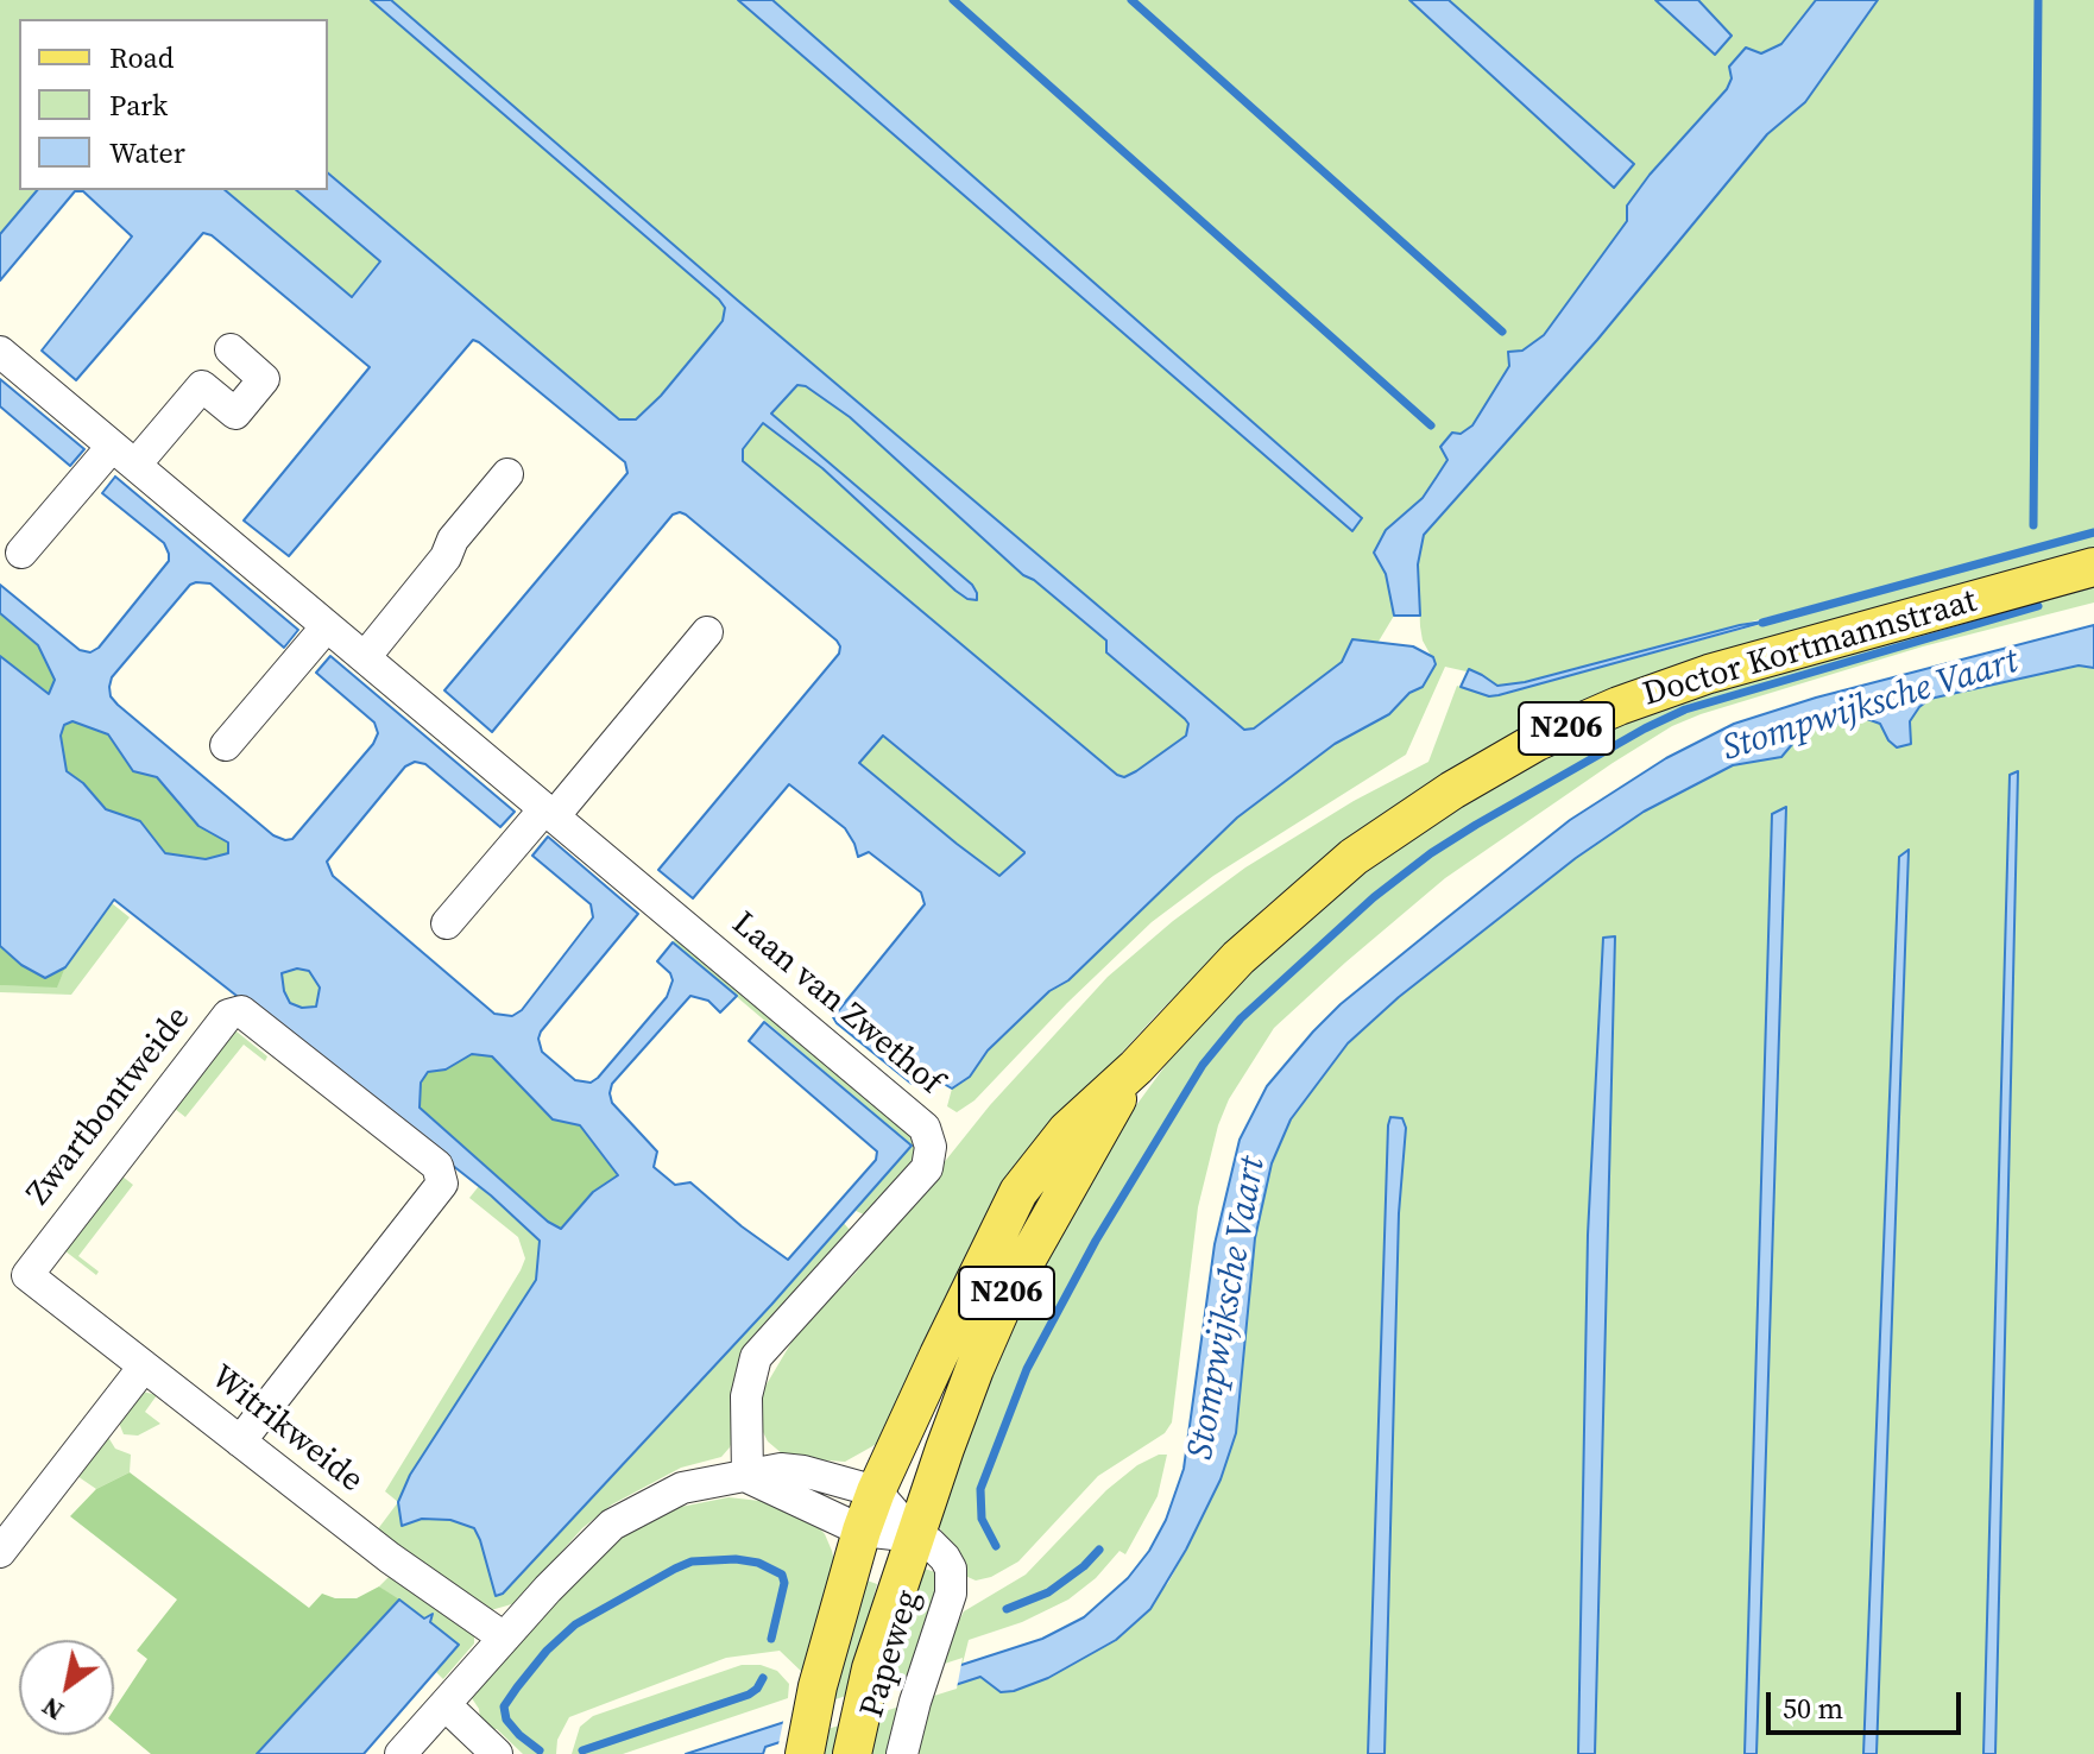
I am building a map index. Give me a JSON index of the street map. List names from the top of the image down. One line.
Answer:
{"streets":{"main road":["Doctor Kortmannstraat","N206"],"street":["Laan van Zwethof","Zwartbontweide","Witrikweide","Papeweg"]},"crossings":[["Doctor Kortmannstraat","N206"],["Doctor Kortmannstraat","Papeweg"],["N206","Papeweg"],["Zwartbontweide","Witrikweide"]],"water":["Stompwijksche Vaart"],"legend":["Road","Park","Water"],"scale_bar":"50 m","north":"bottom left"}
